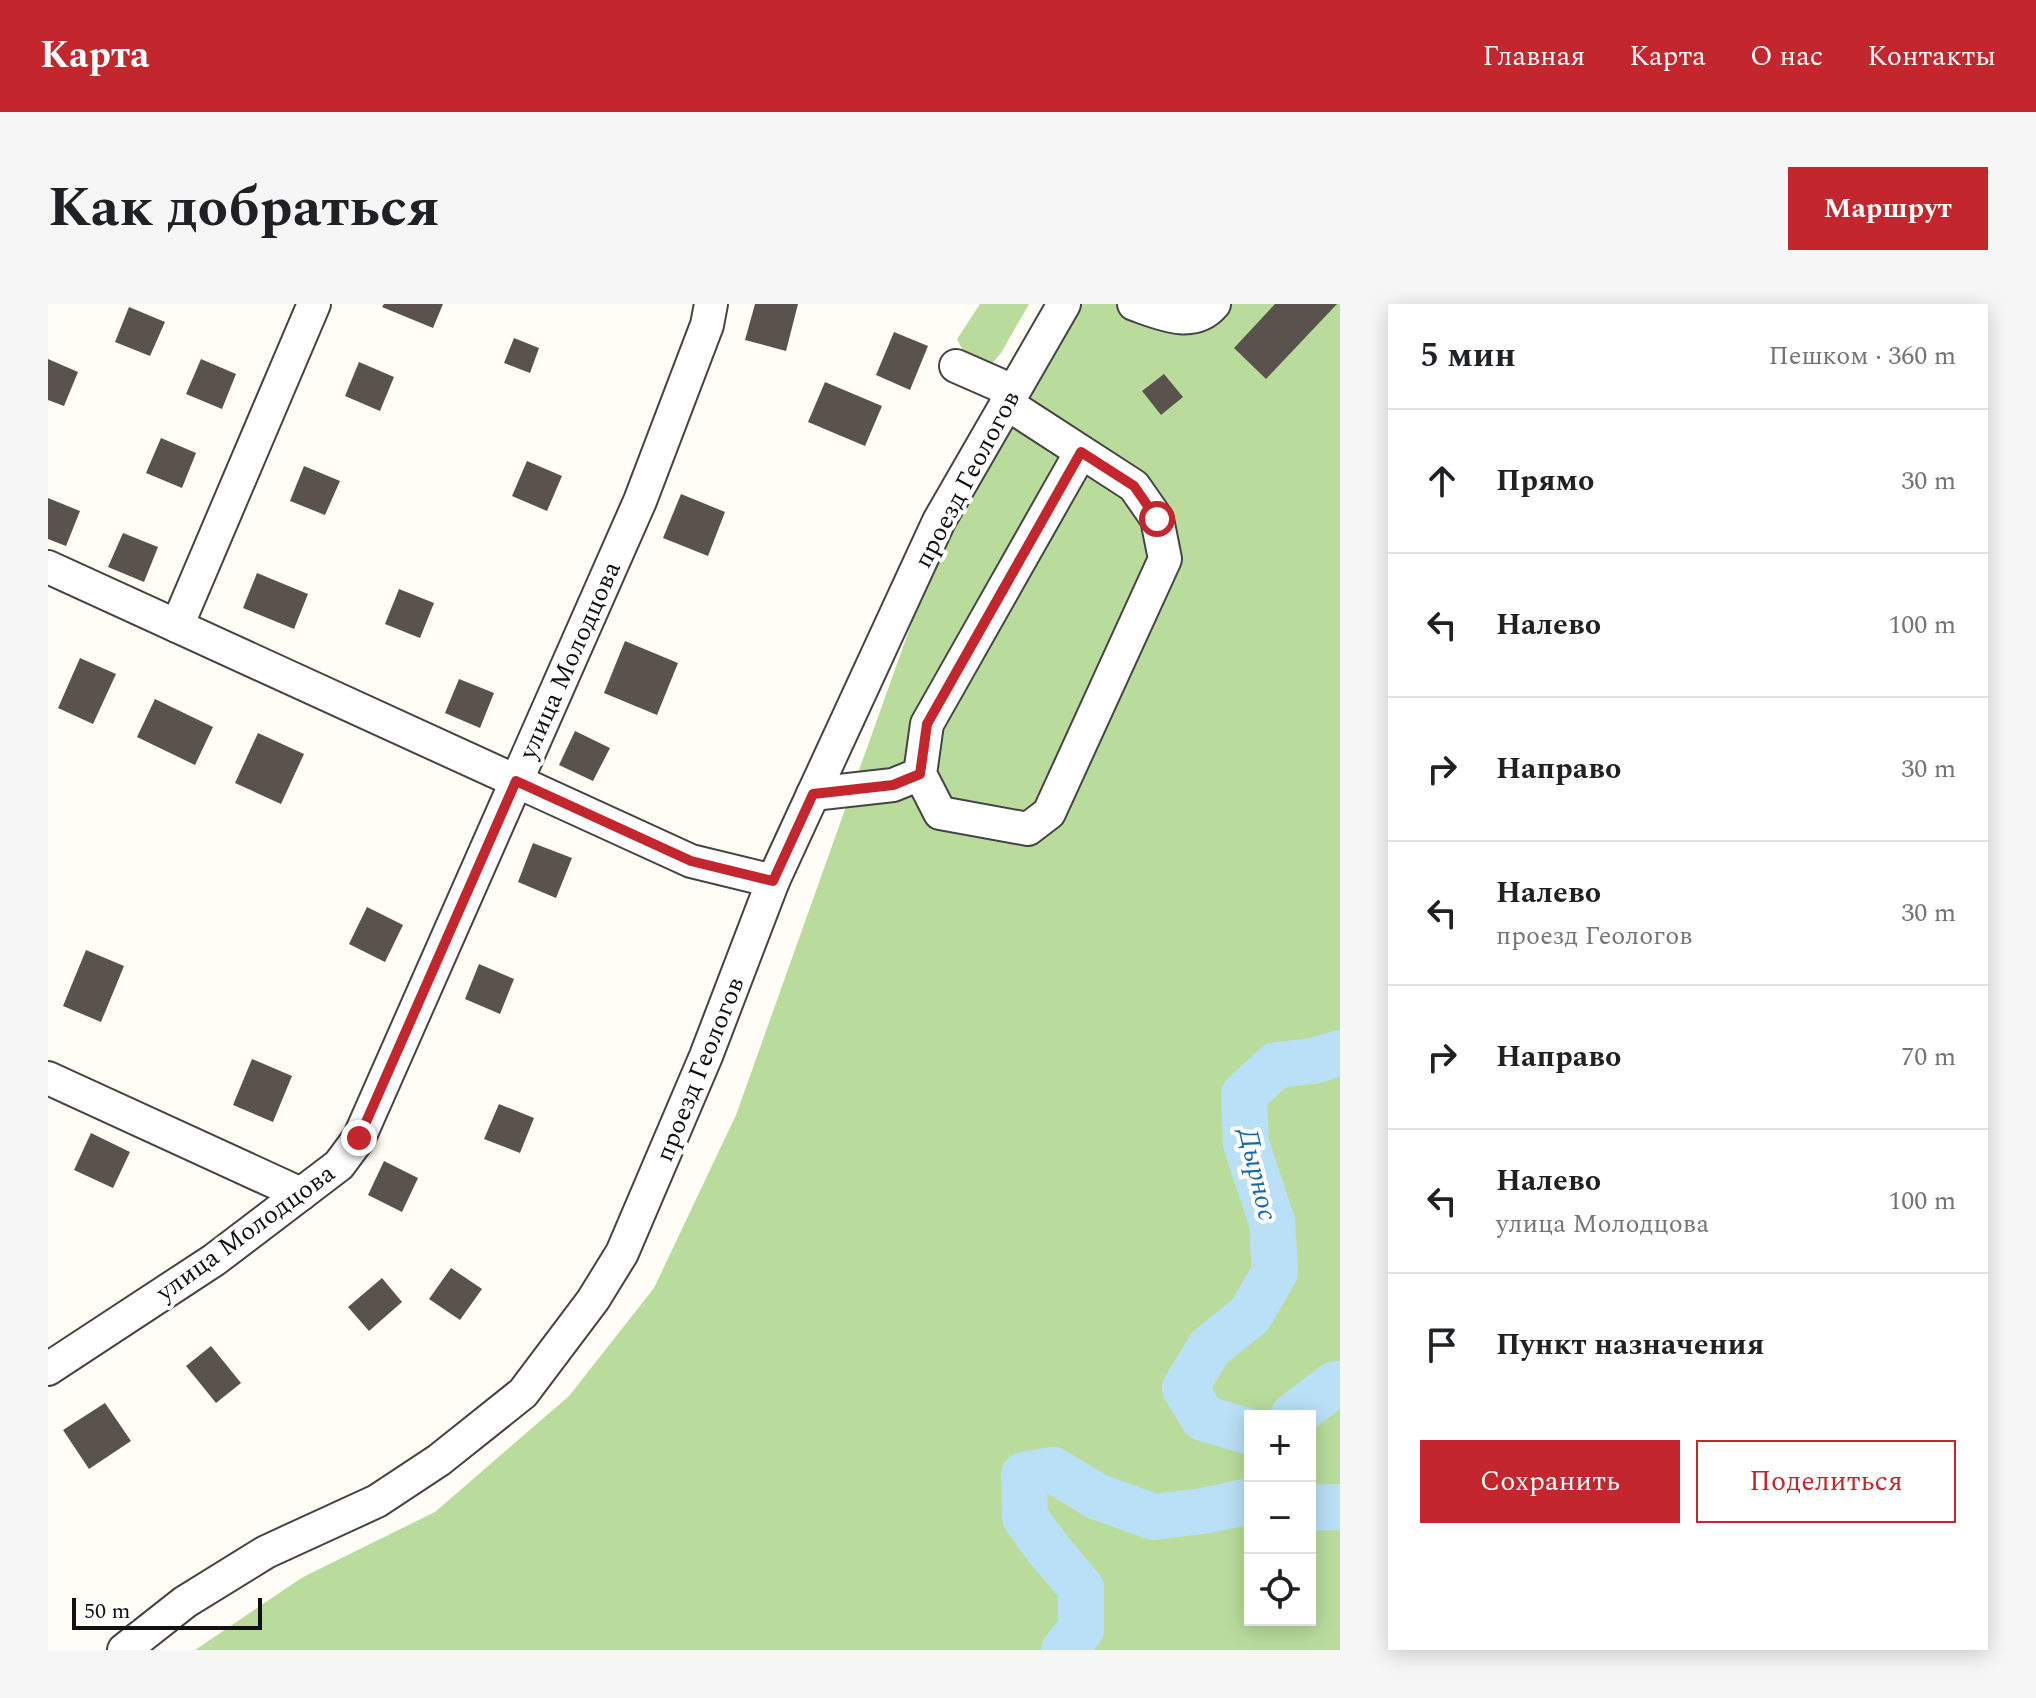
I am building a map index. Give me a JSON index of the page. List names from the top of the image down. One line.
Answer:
{"streets":{"street":["проезд Геологов","улица Молодцова"]},"water":["Дырнос"],"scale_bar":"50 m","page":{"header":"Карта","nav":["Главная","Карта","О нас","Контакты"],"title":"Как добраться","buttons":["Маршрут",["Сохранить","Поделиться"]],"heading":["5 мин","Пешком · 360 m"],"list":[["Прямо","30 m"],["Налево","100 m"],["Направо","30 m"],["Налево","проезд Геологов","30 m"],["Направо","70 m"],["Налево","улица Молодцова","100 m"],"Пункт назначения"],"map_buttons":["+","−"],"scale":"50 m"}}
